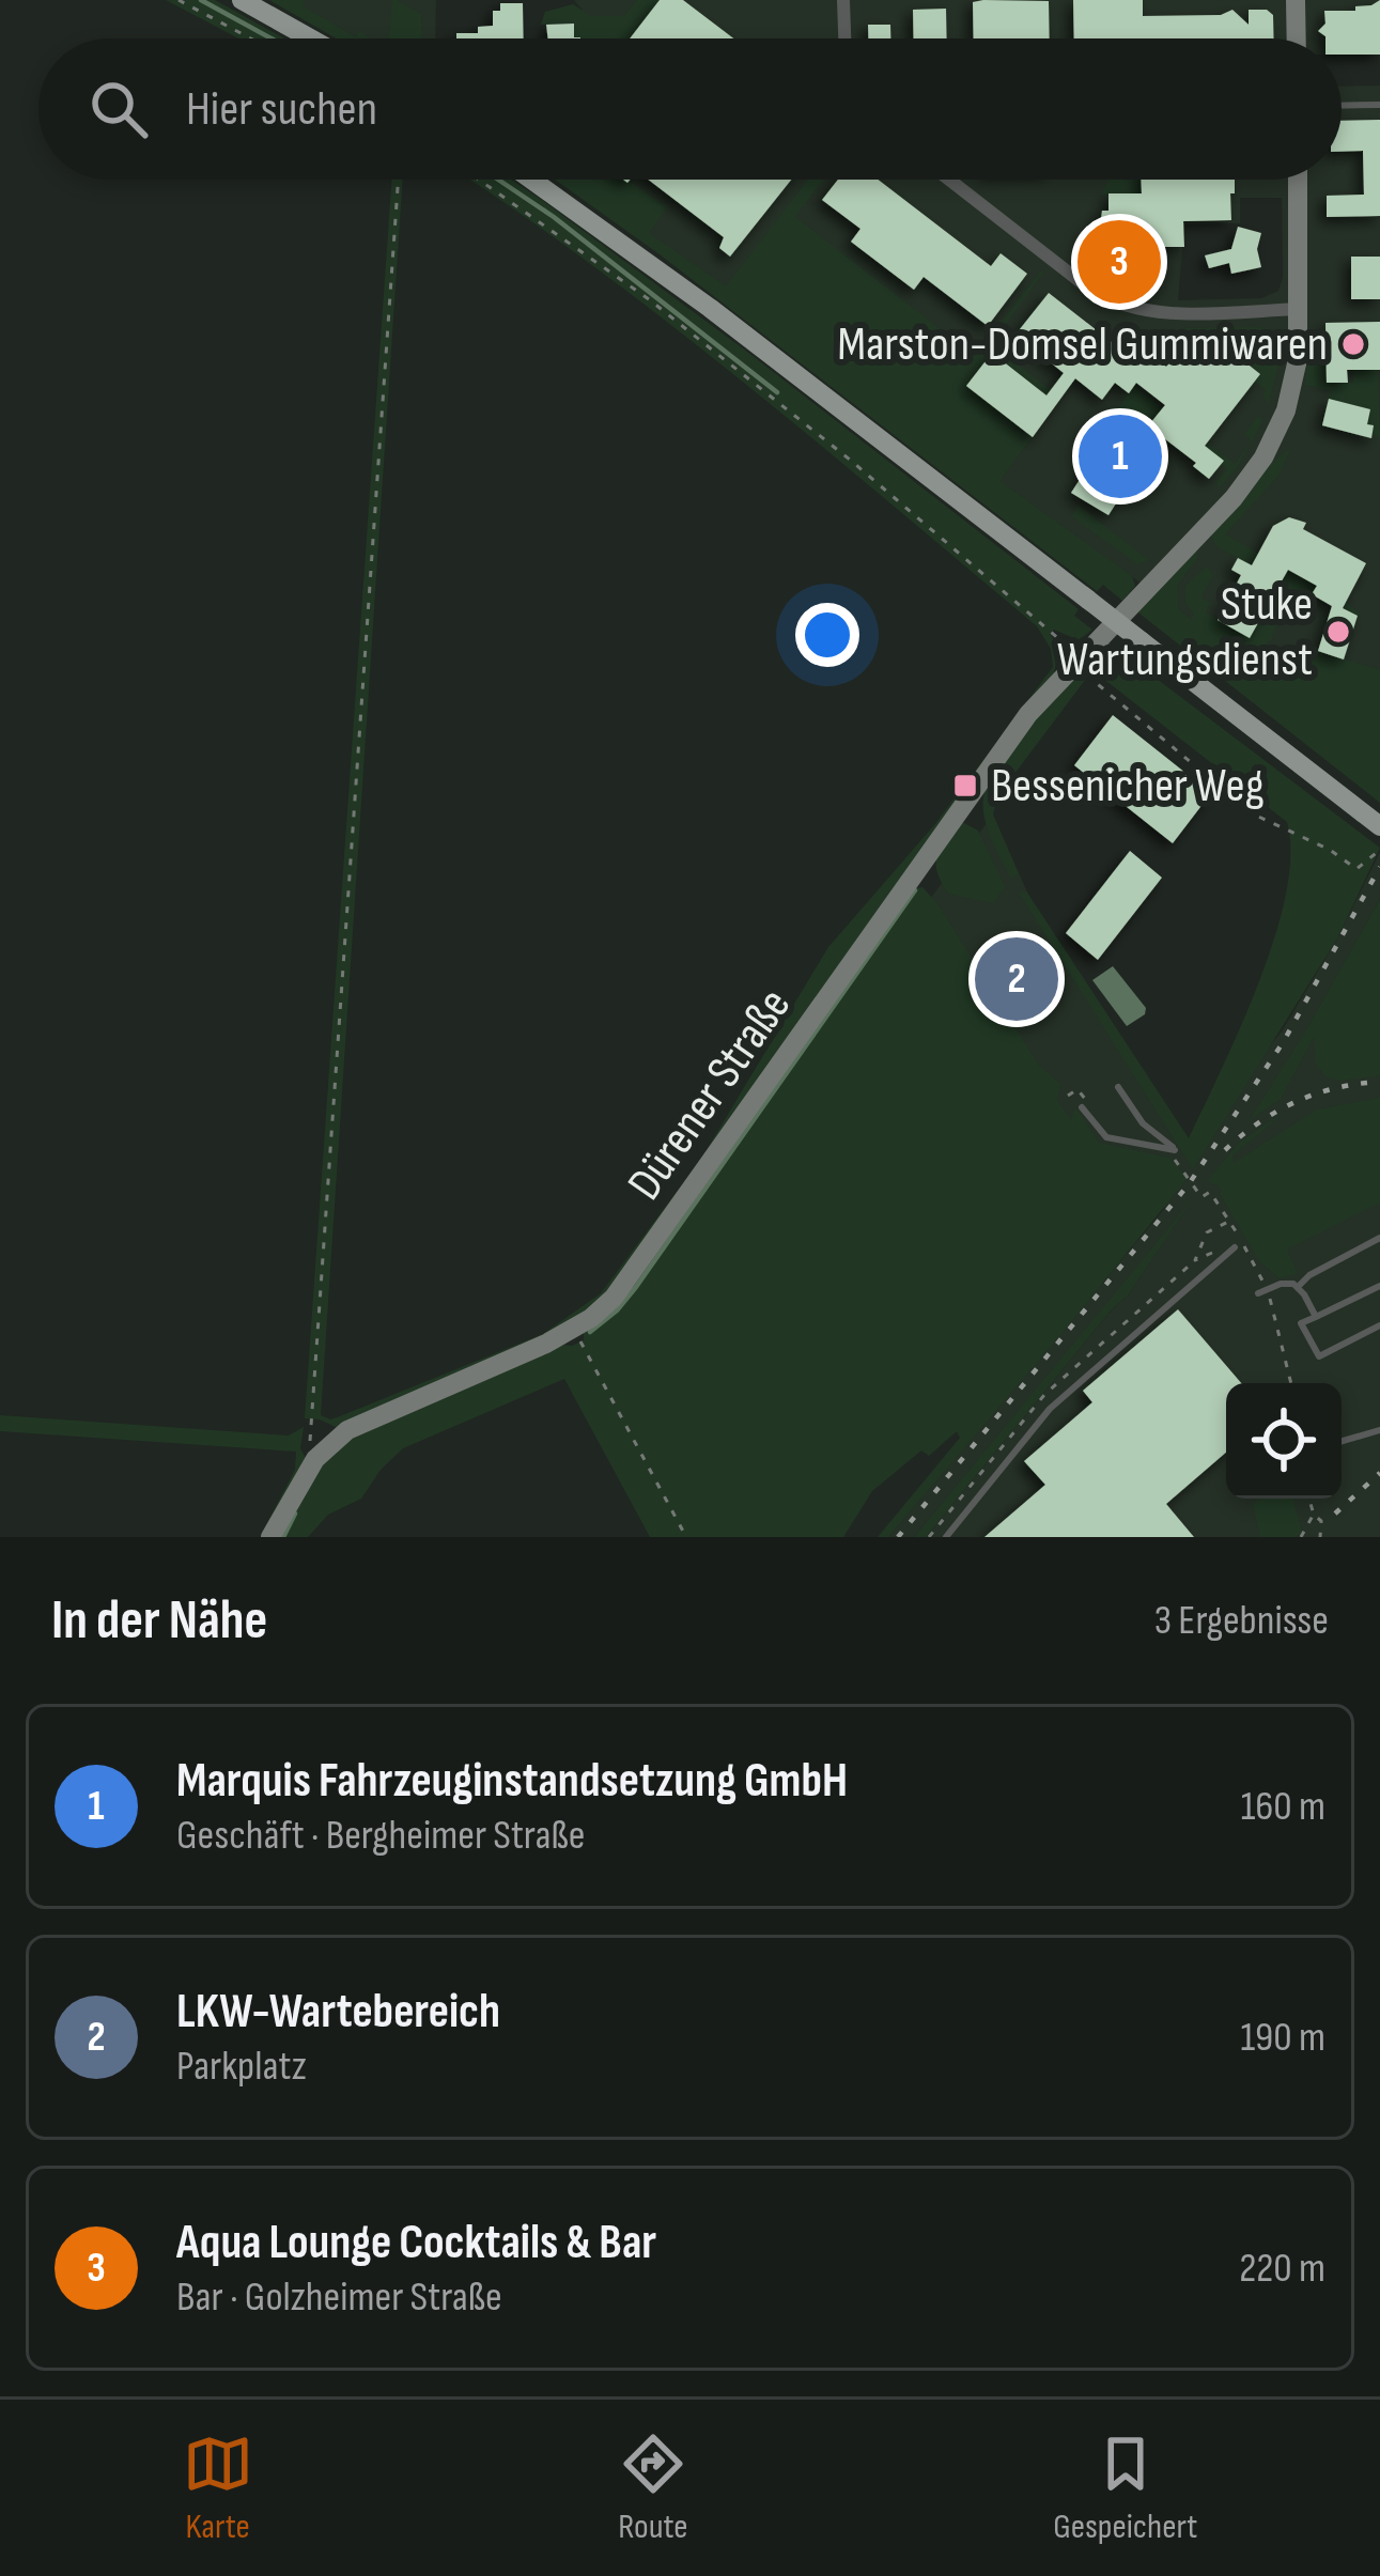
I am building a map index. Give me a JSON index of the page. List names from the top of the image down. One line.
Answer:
{"streets":{"street":["Dürener Straße"]},"places":{"other":["Marston-Domsel Gummiwaren","Stuke Wartungsdienst"],"transit":["Bessenicher Weg"]},"page":{"search":"Hier suchen","pins":["3","1","2"],"heading":["In der Nähe","3 Ergebnisse"],"list":[{"mark":"1","name":"Marquis Fahrzeuginstandsetzung GmbH","note":"Geschäft · Bergheimer Straße","value":"160 m"},{"mark":"2","name":"LKW-Wartebereich","note":"Parkplatz","value":"190 m"},{"mark":"3","name":"Aqua Lounge Cocktails & Bar","note":"Bar · Golzheimer Straße","value":"220 m"}],"nav":["Karte","Route","Gespeichert"]}}
